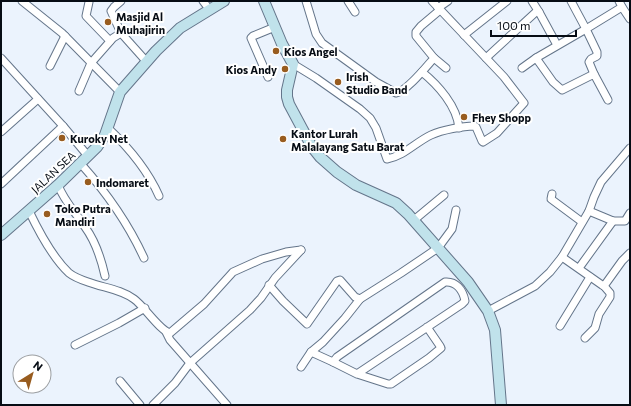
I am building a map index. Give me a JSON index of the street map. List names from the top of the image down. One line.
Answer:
{"streets":{"street":["JALAN SEA"]},"places":["Masjid Al Muhajirin","Kios Angel","Kios Andy","Irish Studio Band","Fhey Shopp","Kuroky Net","Kantor Lurah Malalayang Satu Barat","Indomaret","Toko Putra Mandiri"],"scale_bar":"100 m","north":"top right"}
